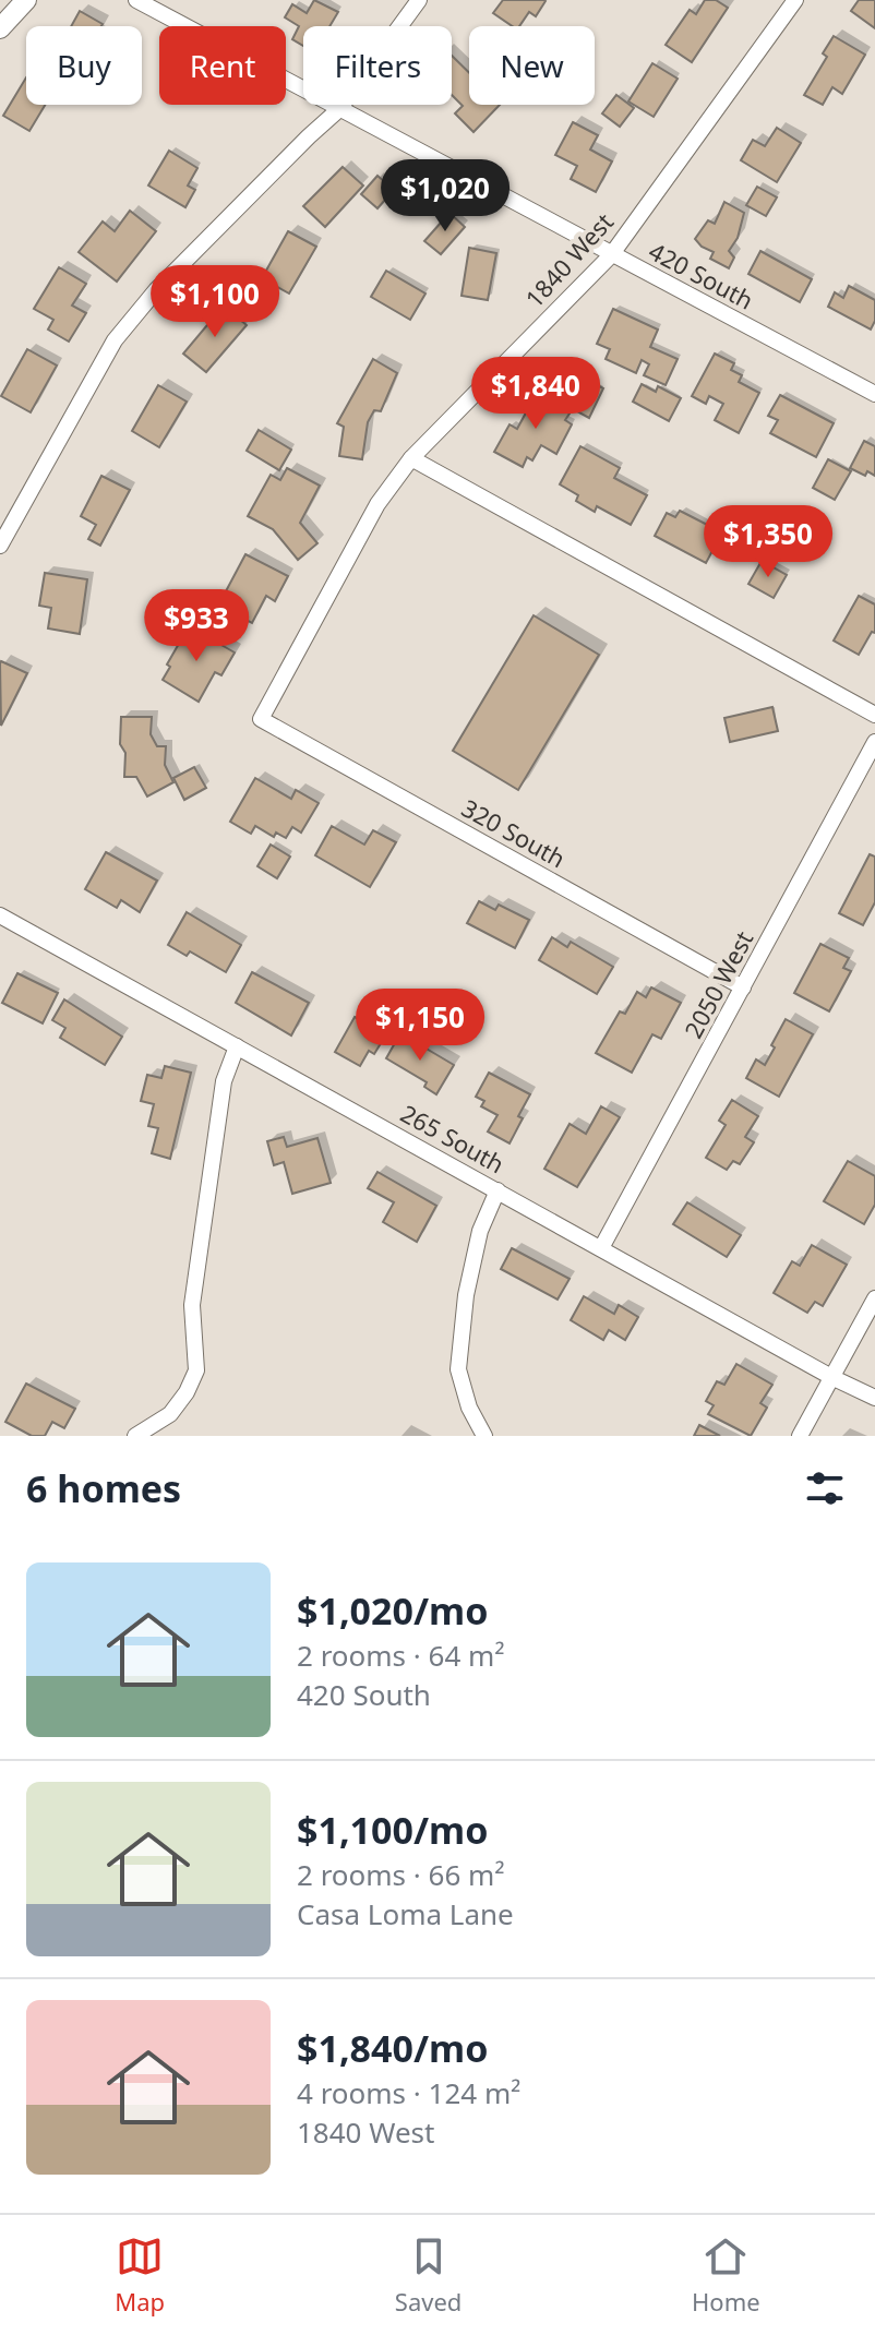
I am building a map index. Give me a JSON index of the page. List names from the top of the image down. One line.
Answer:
{"streets":{"street":["1840 West","420 South","320 South","2050 West","265 South"]},"crossings":[["1840 West","420 South"],["1840 West","320 South"],["320 South","2050 West"],["2050 West","265 South"]],"page":{"chip":["Buy","Rent","Filters","New"],"price":["$1,020","$1,100","$1,840","$1,350","$933","$1,150"],"heading":"6 homes","list":[{"name":"$1,020/mo","note":"2 rooms · 64 m² · 420 South"},{"name":"$1,100/mo","note":"2 rooms · 66 m² · Casa Loma Lane"},{"name":"$1,840/mo","note":"4 rooms · 124 m² · 1840 West"}],"tabs":["Map","Saved","Home"]}}
